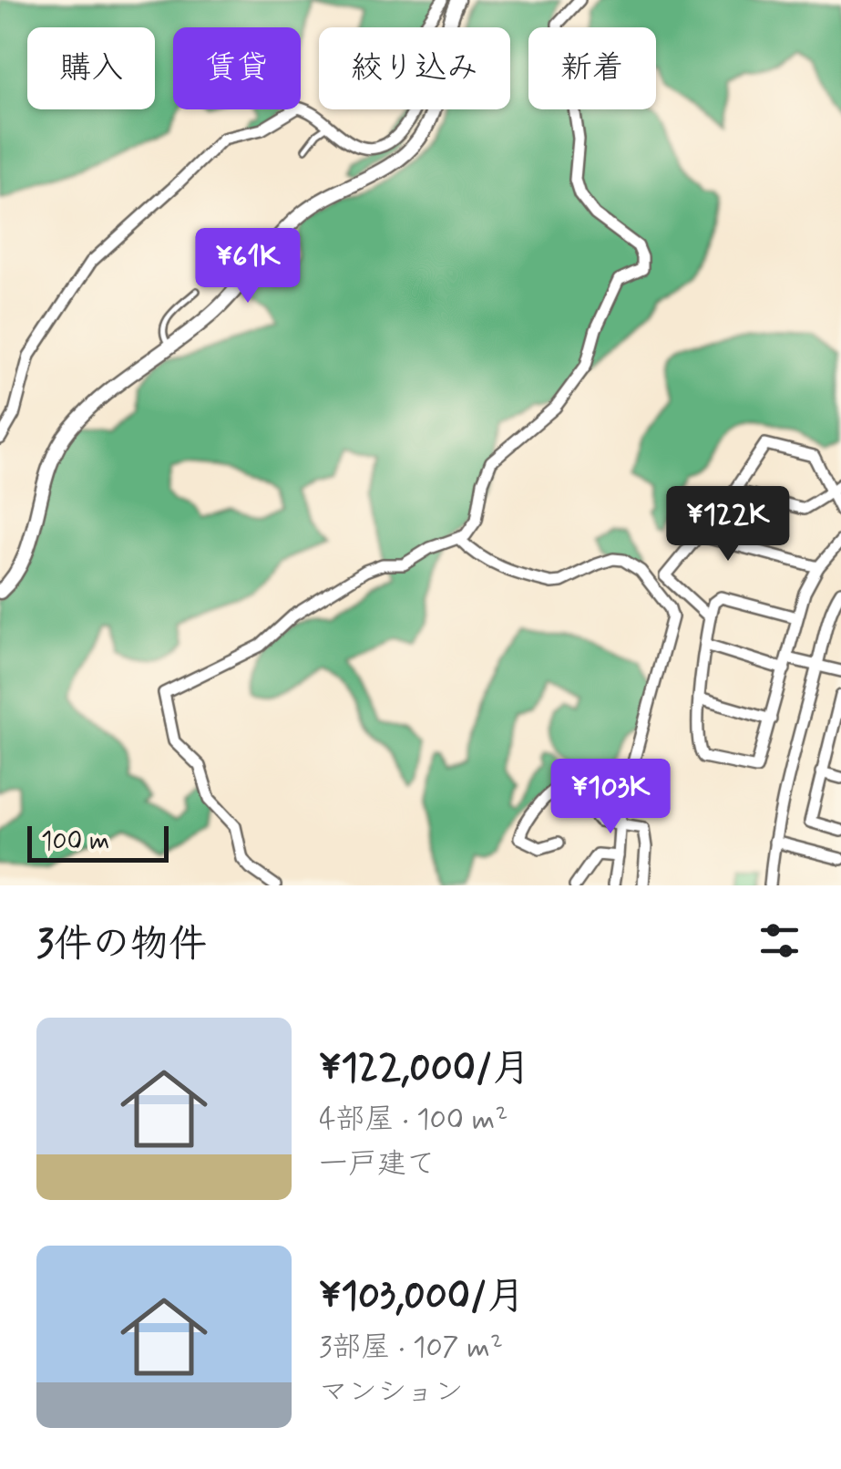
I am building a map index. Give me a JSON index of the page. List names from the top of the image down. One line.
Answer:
{"scale_bar":"100 m","page":{"chip":["購入","賃貸","絞り込み","新着"],"price":["¥61K","¥122K","¥103K"],"scale":"100 m","heading":"3件の物件","list":[{"name":"¥122,000/月","note":"4部屋 · 100 m² · 一戸建て"},{"name":"¥103,000/月","note":"3部屋 · 107 m² · マンション"}]}}
